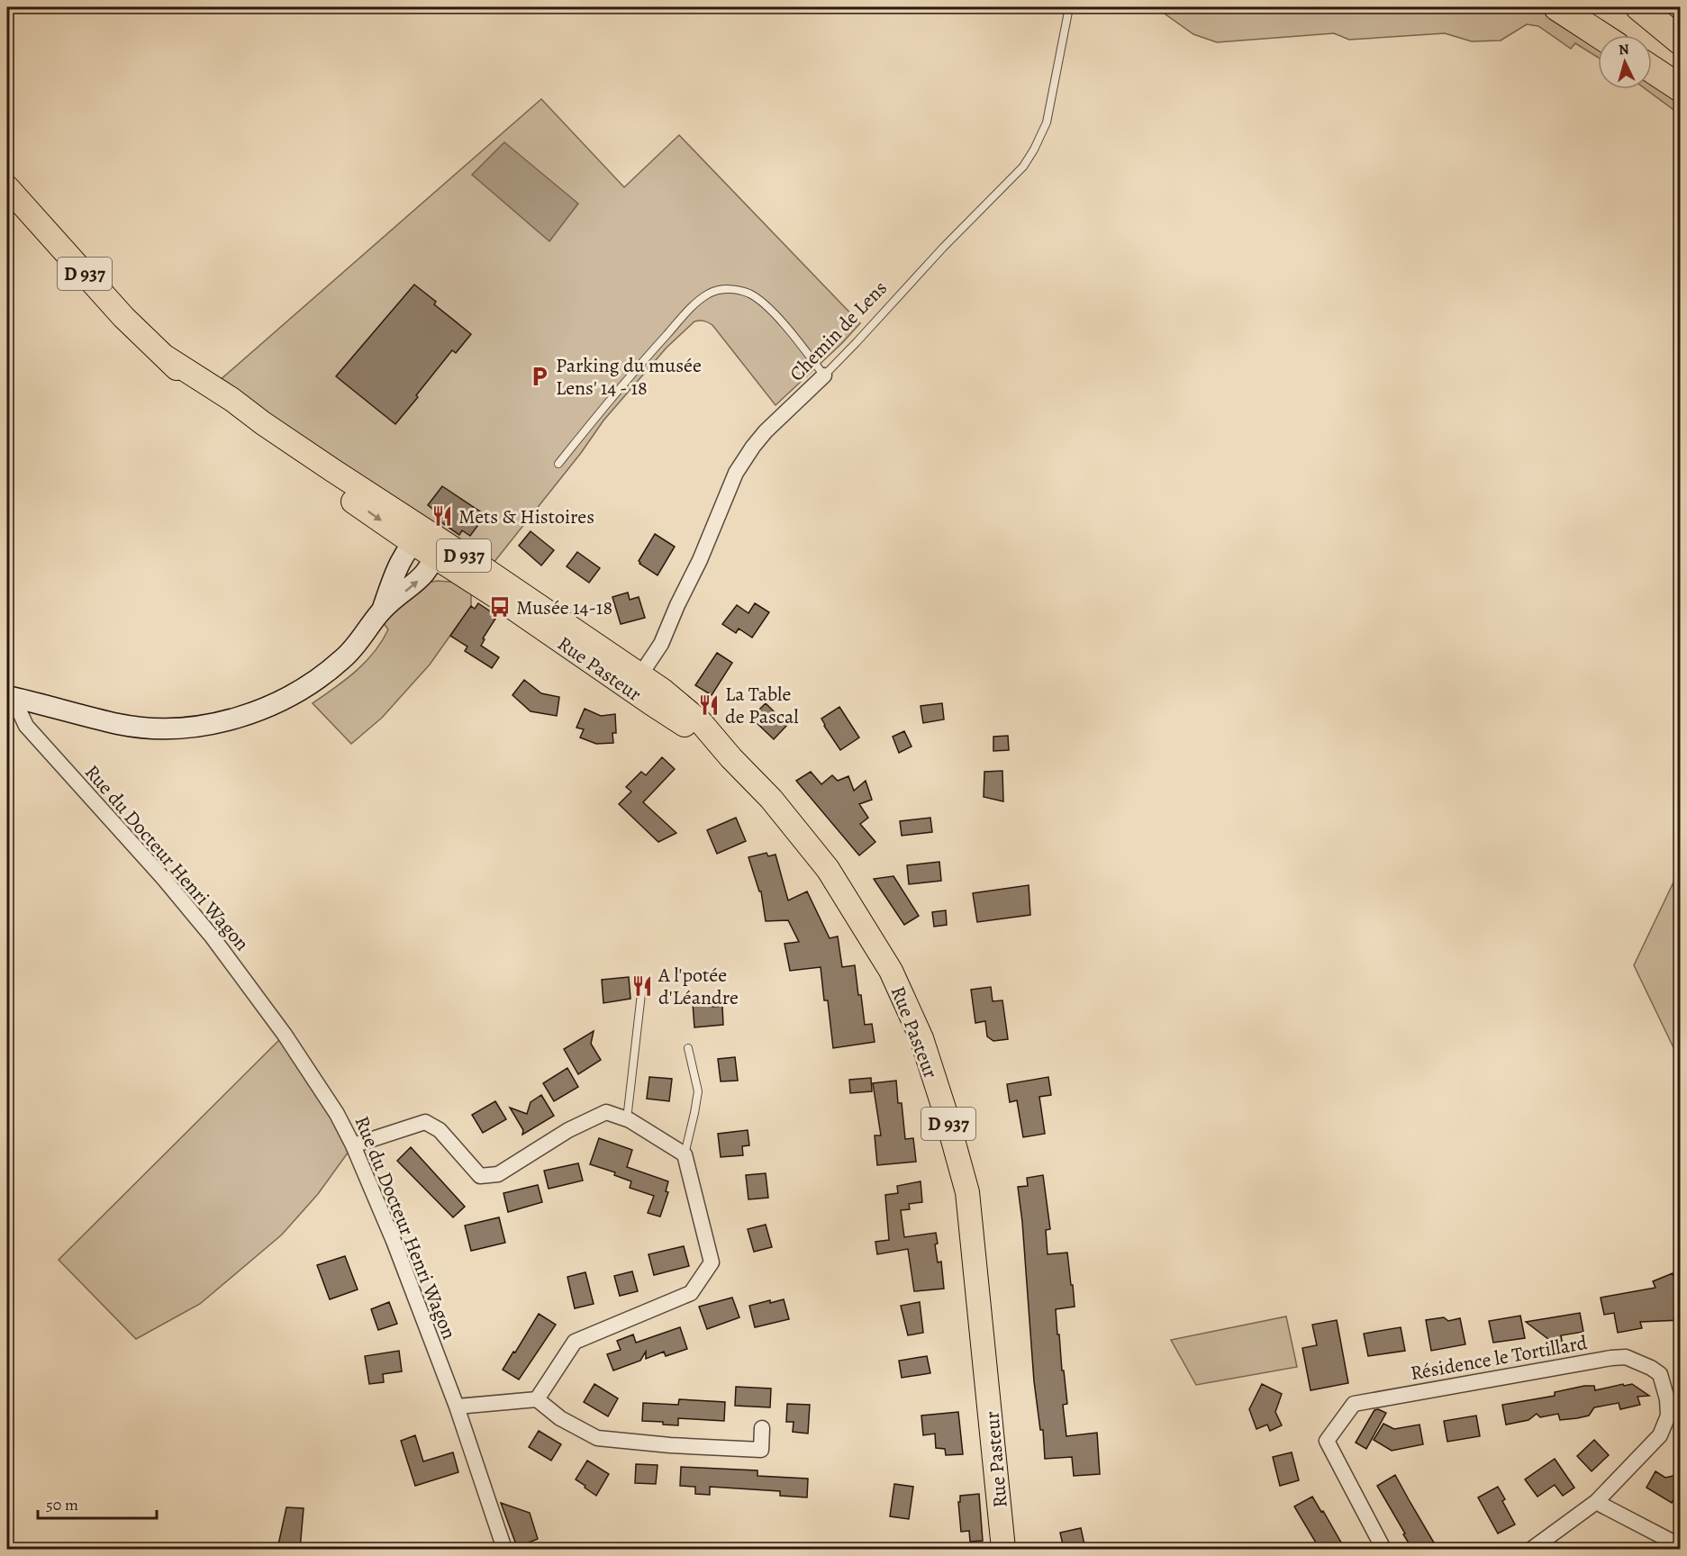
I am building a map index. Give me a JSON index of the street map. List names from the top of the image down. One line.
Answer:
{"streets":{"main road":["D 937","Rue Pasteur"],"street":["Chemin de Lens","Rue du Docteur Henri Wagon","Résidence le Tortillard"]},"crossings":[["Chemin de Lens","Rue Pasteur"]],"places":{"parking":["Parking du musée Lens' 14 - 18"],"restaurant":["Mets & Histoires","La Table de Pascal","A l'potée d'Léandre"],"bus stop":["Musée 14-18"]},"scale_bar":"50 m","north":"top"}
